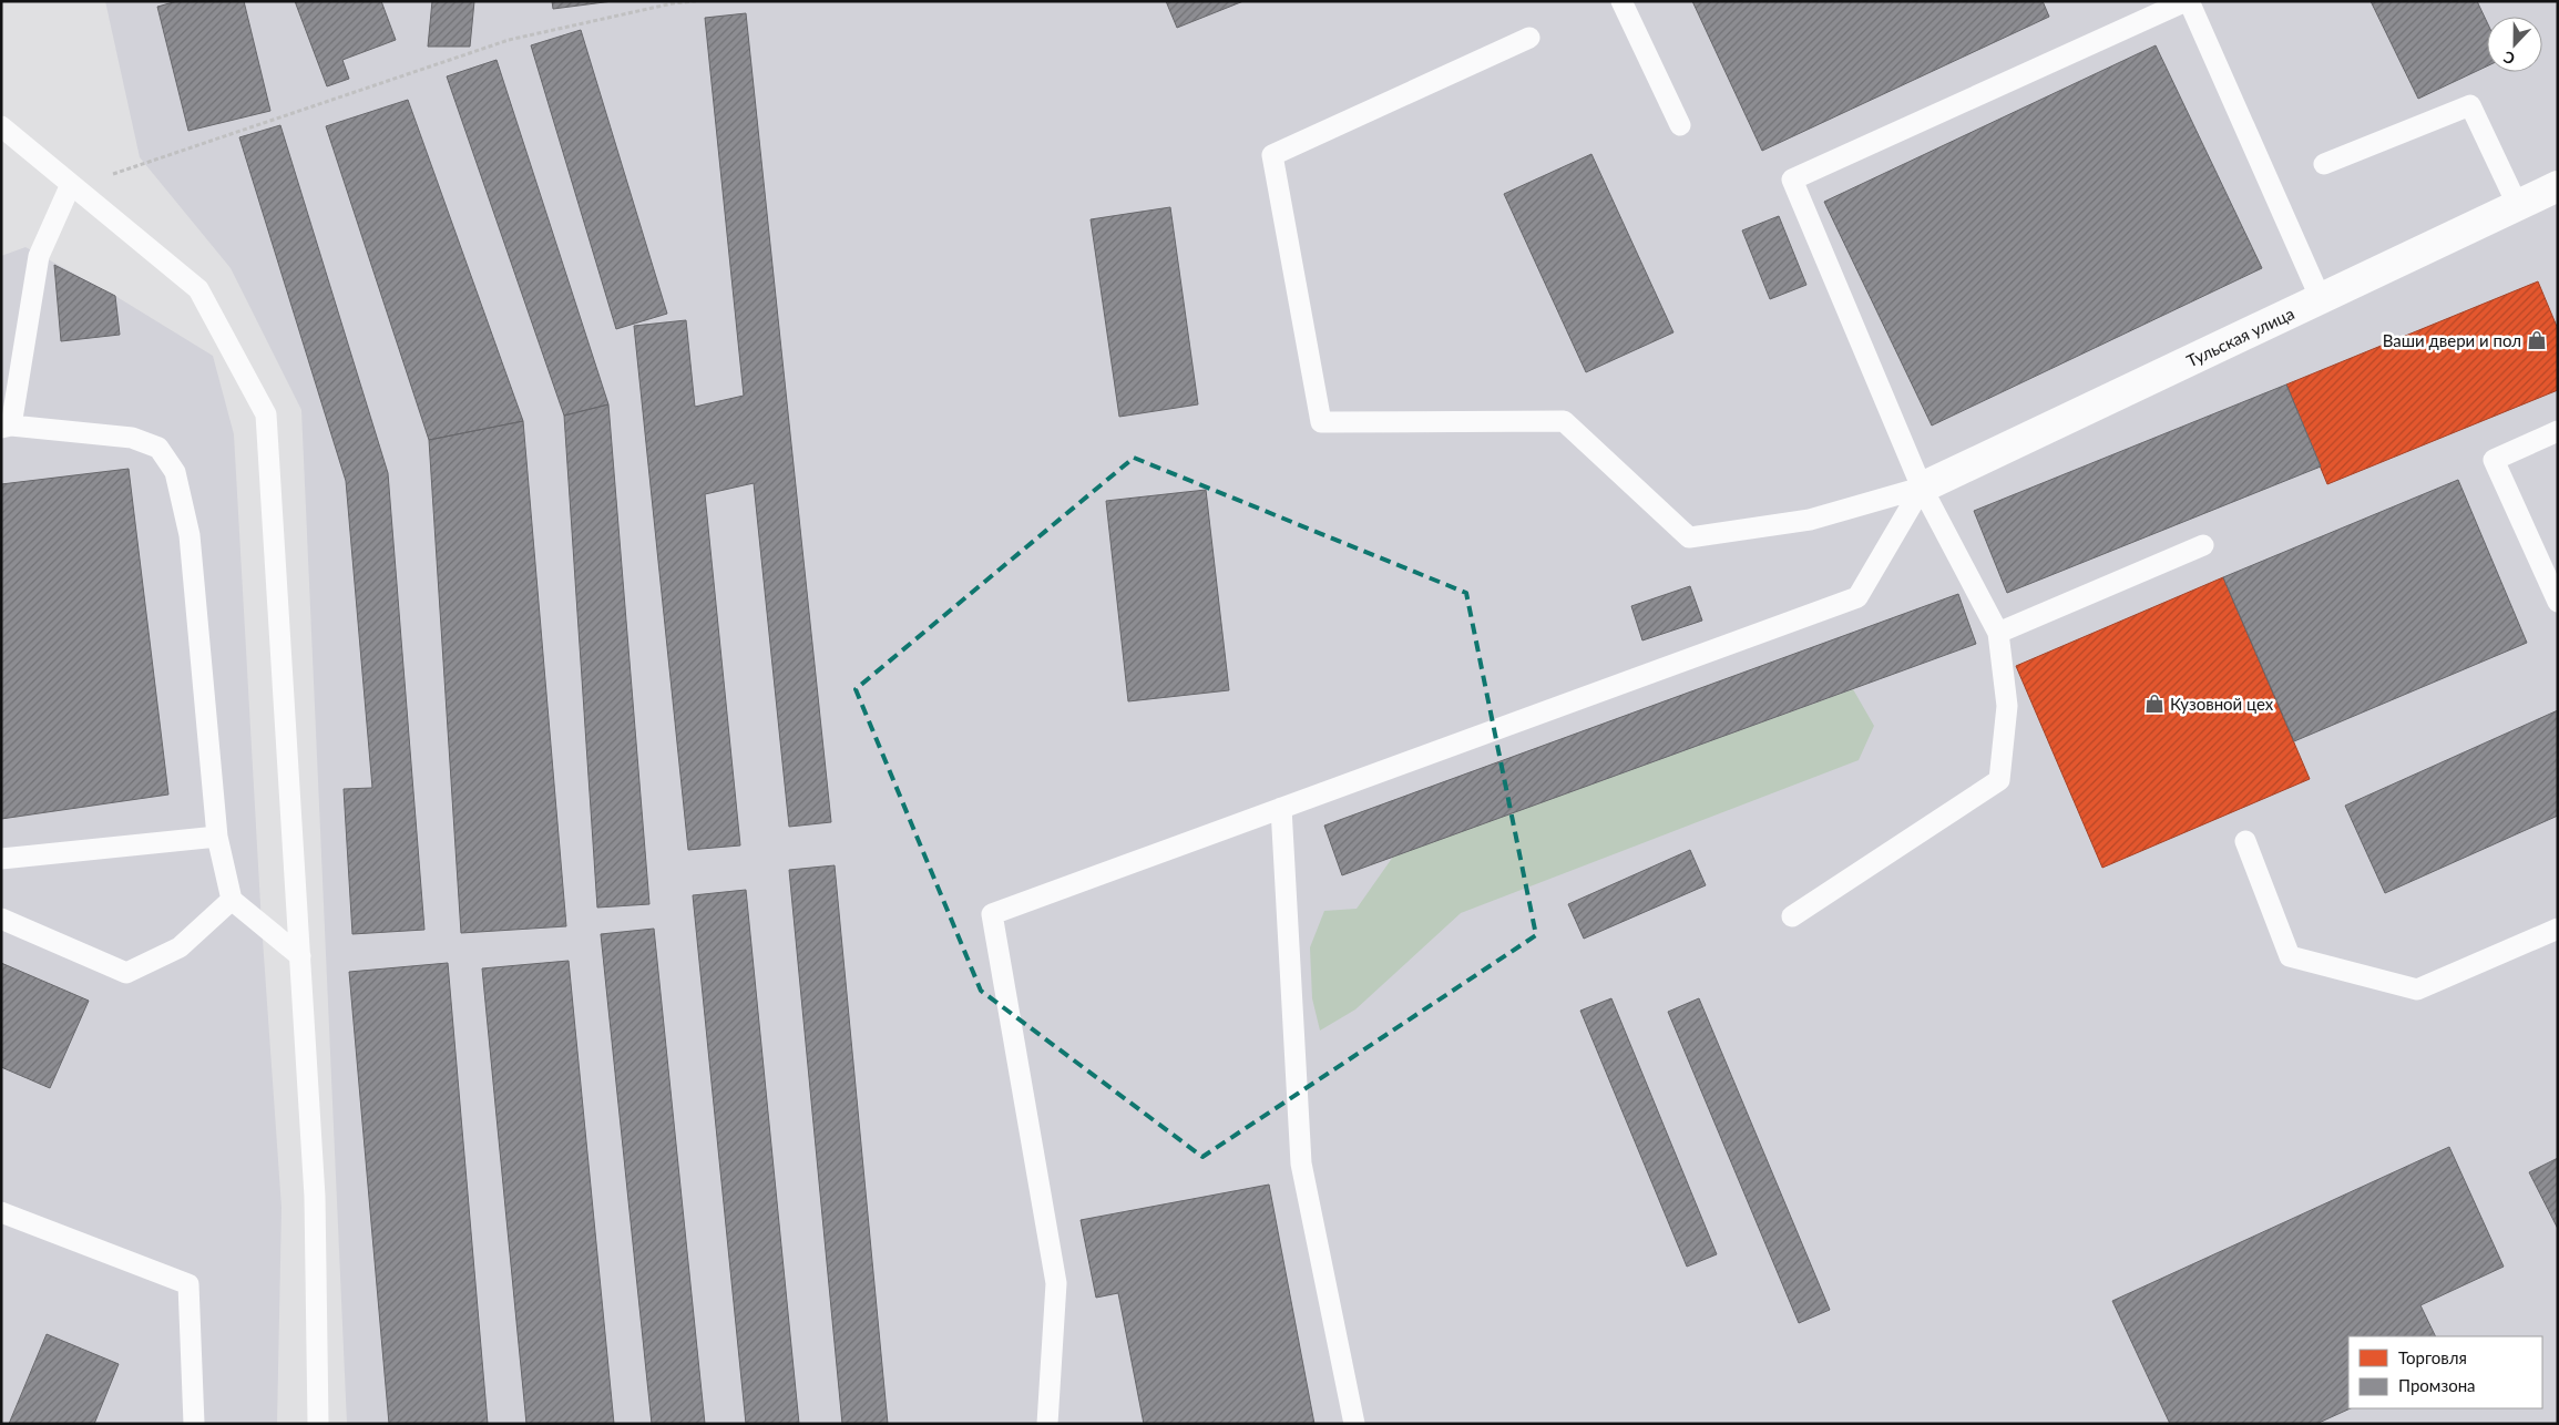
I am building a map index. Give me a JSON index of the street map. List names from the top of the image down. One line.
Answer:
{"streets":{"street":["Тульская улица"]},"places":{"shop":["Ваши двери и пол","Кузовной цех"]},"legend":["Торговля","Промзона"],"north":"bottom"}
